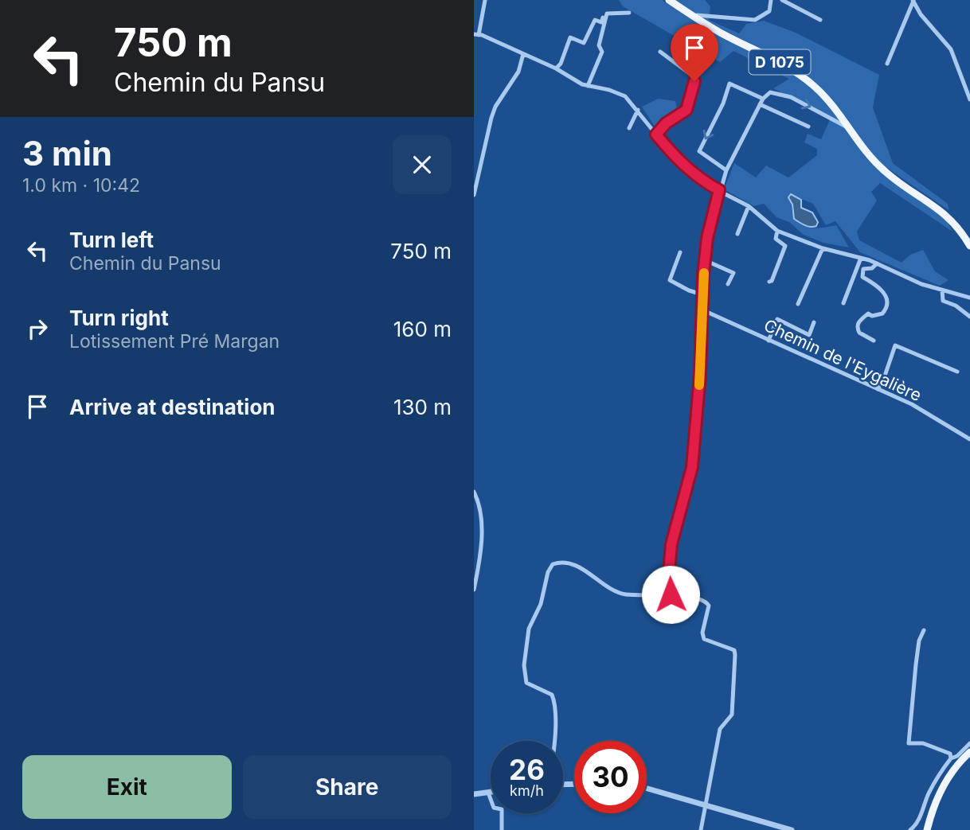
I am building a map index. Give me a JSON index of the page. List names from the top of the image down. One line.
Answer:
{"streets":{"main road":["D 1075"],"street":["Chemin de l'Eygalière"]},"page":{"turn":["750 m","Chemin du Pansu"],"heading":["3 min","1.0 km · 10:42"],"list":[{"name":"Turn left","note":"Chemin du Pansu","value":"750 m"},{"name":"Turn right","note":"Lotissement Pré Margan","value":"160 m"},{"name":"Arrive at destination","value":"130 m"}],"speed":"26 km/h","limit":"30","buttons":["Exit","Share"]}}
